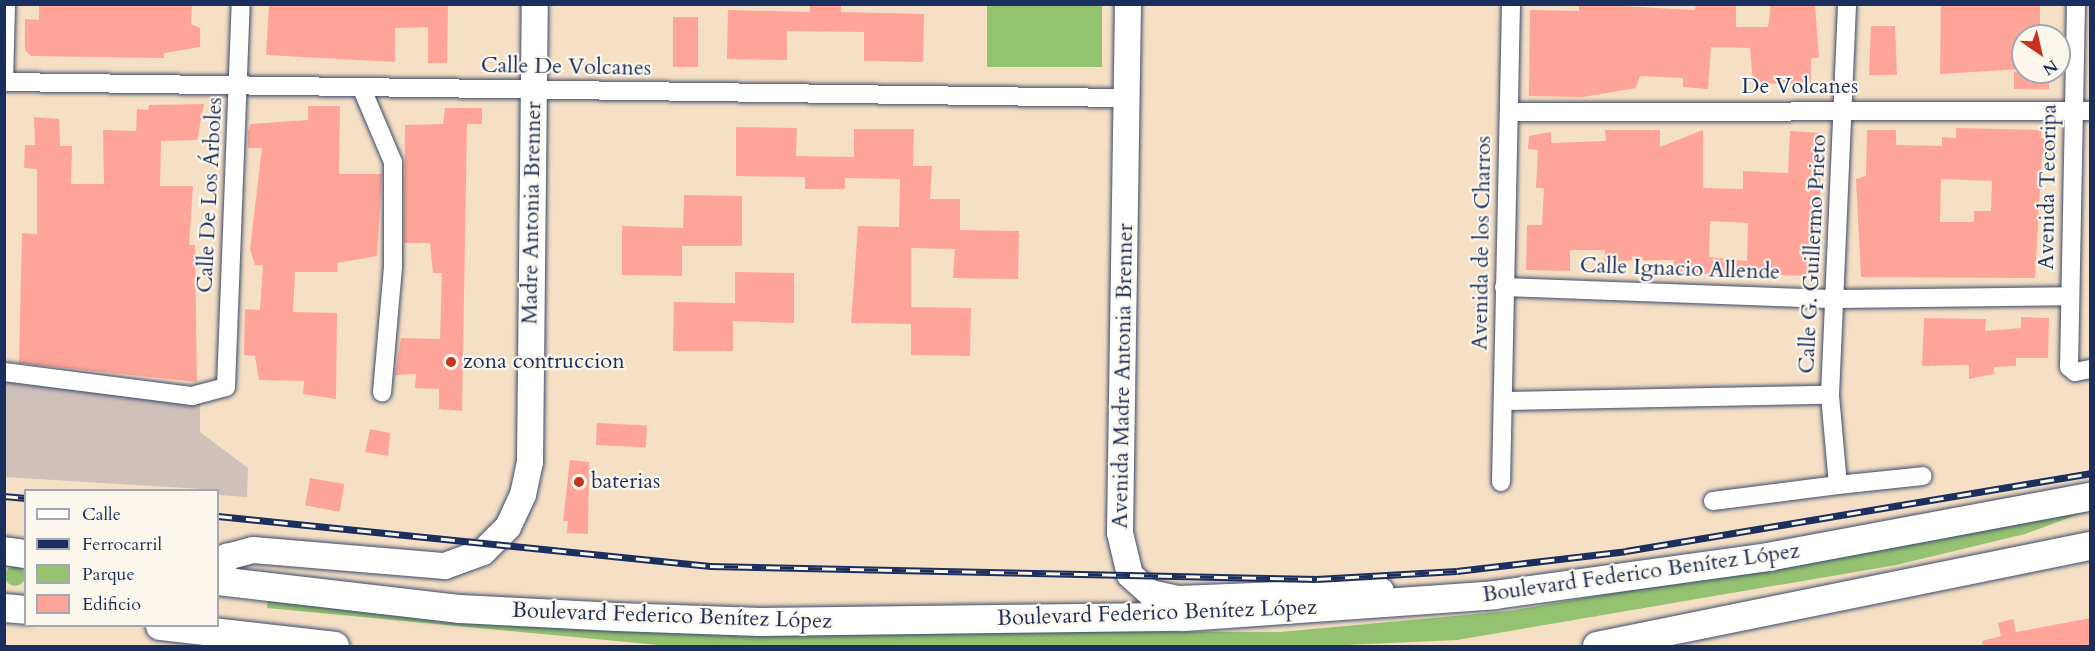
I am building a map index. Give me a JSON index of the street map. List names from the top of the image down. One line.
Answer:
{"streets":{"main road":["Boulevard Federico Benítez López"],"street":["Calle De Volcanes","De Volcanes","Avenida Tecoripa","Calle De Los Árboles","Madre Antonia Brenner","Avenida de los Charros","Calle G. Guillermo Prieto","Calle Ignacio Allende","Avenida Madre Antonia Brenner"]},"crossings":[["Calle De Volcanes","Calle De Los Árboles"],["Calle De Volcanes","Madre Antonia Brenner"],["Calle De Volcanes","Avenida Madre Antonia Brenner"],["De Volcanes","Avenida Tecoripa"],["De Volcanes","Avenida de los Charros"],["De Volcanes","Calle G. Guillermo Prieto"],["Avenida Tecoripa","Calle Ignacio Allende"],["Avenida de los Charros","Calle G. Guillermo Prieto"],["Avenida de los Charros","Calle Ignacio Allende"],["Calle G. Guillermo Prieto","Calle Ignacio Allende"],["Avenida Madre Antonia Brenner","Boulevard Federico Benítez López"]],"places":["zona contruccion","baterias"],"legend":["Calle","Ferrocarril","Parque","Edificio"],"north":"bottom right"}
